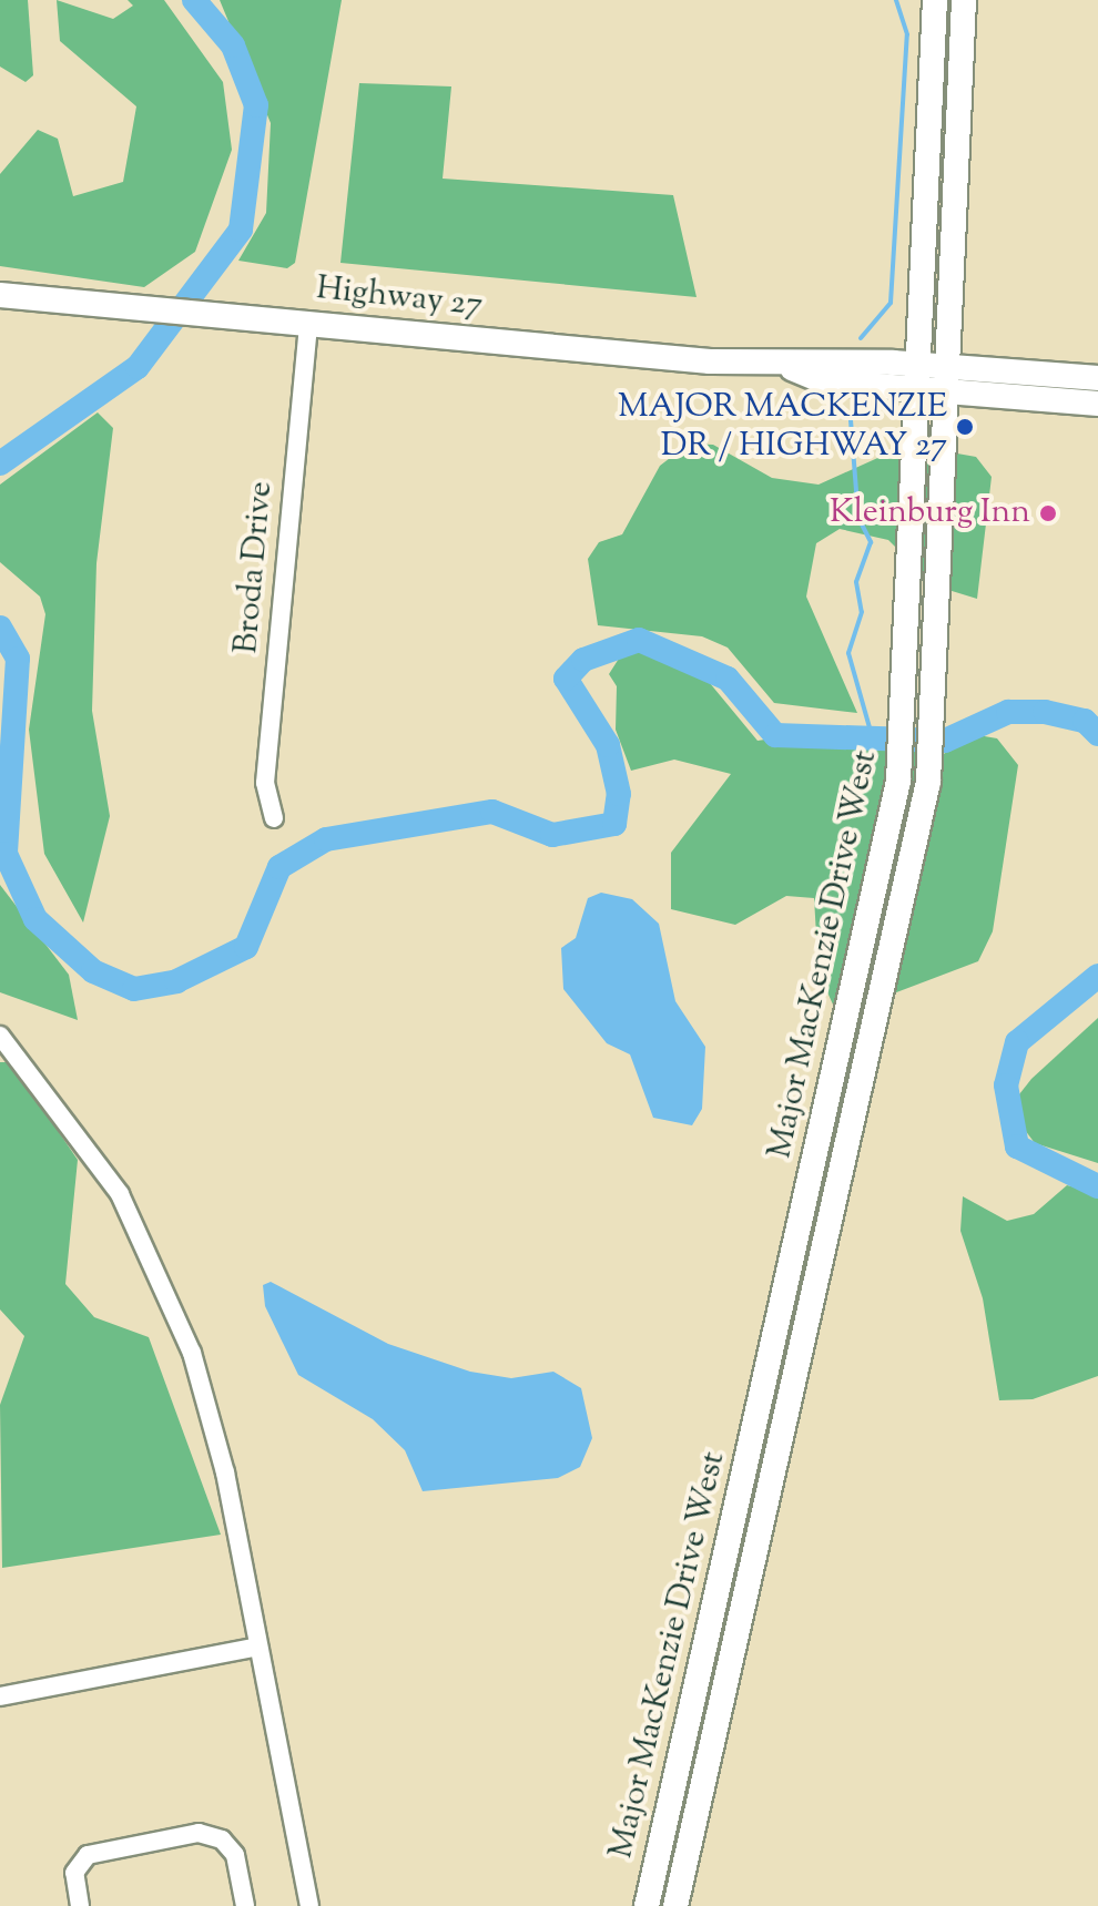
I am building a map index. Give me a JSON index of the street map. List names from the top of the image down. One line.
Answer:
{"streets":{"main road":["Highway 27","Major MacKenzie Drive West"],"street":["Broda Drive"]},"crossings":[["Highway 27","Broda Drive"],["Highway 27","Major MacKenzie Drive West"]],"places":["MAJOR MACKENZIE DR / HIGHWAY 27","Kleinburg Inn"]}
